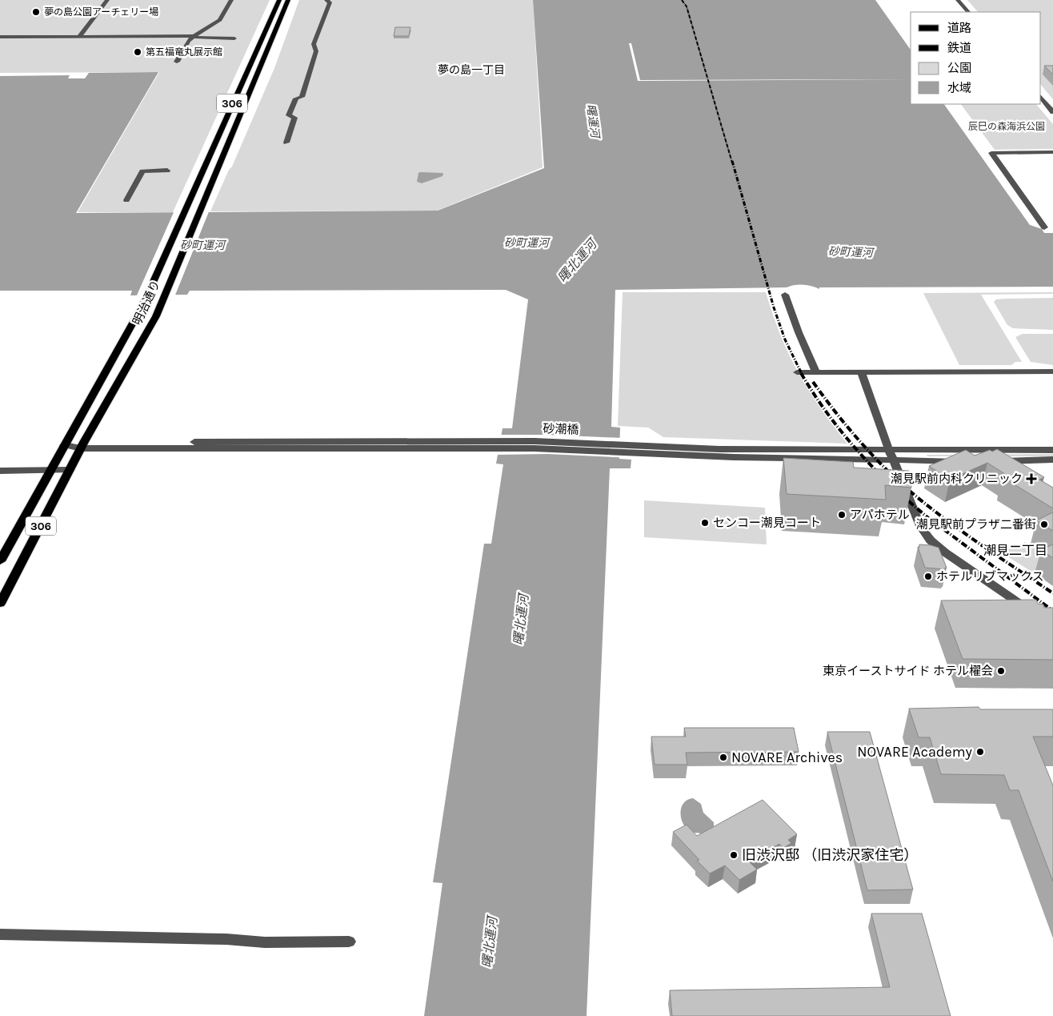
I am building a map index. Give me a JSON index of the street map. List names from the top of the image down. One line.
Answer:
{"streets":{"main road":["306","明治通り"],"street":["砂潮橋"]},"crossings":[["明治通り","砂潮橋"]],"districts":["夢の島一丁目","潮見二丁目"],"water":["曙運河","砂町運河","曙北運河"],"parks":["辰巳の森海浜公園"],"places":{"other":["夢の島公園アーチェリー場","第五福竜丸展示館","アパホテル","センコー潮見コート","潮見駅前プラザ二番街","ホテルリブマックス","東京イーストサイド ホテル櫂会","NOVARE Academy","NOVARE Archives","旧渋沢邸 （旧渋沢家住宅）"],"health":["潮見駅前内科クリニック"]},"legend":["道路","鉄道","公園","水域"]}
